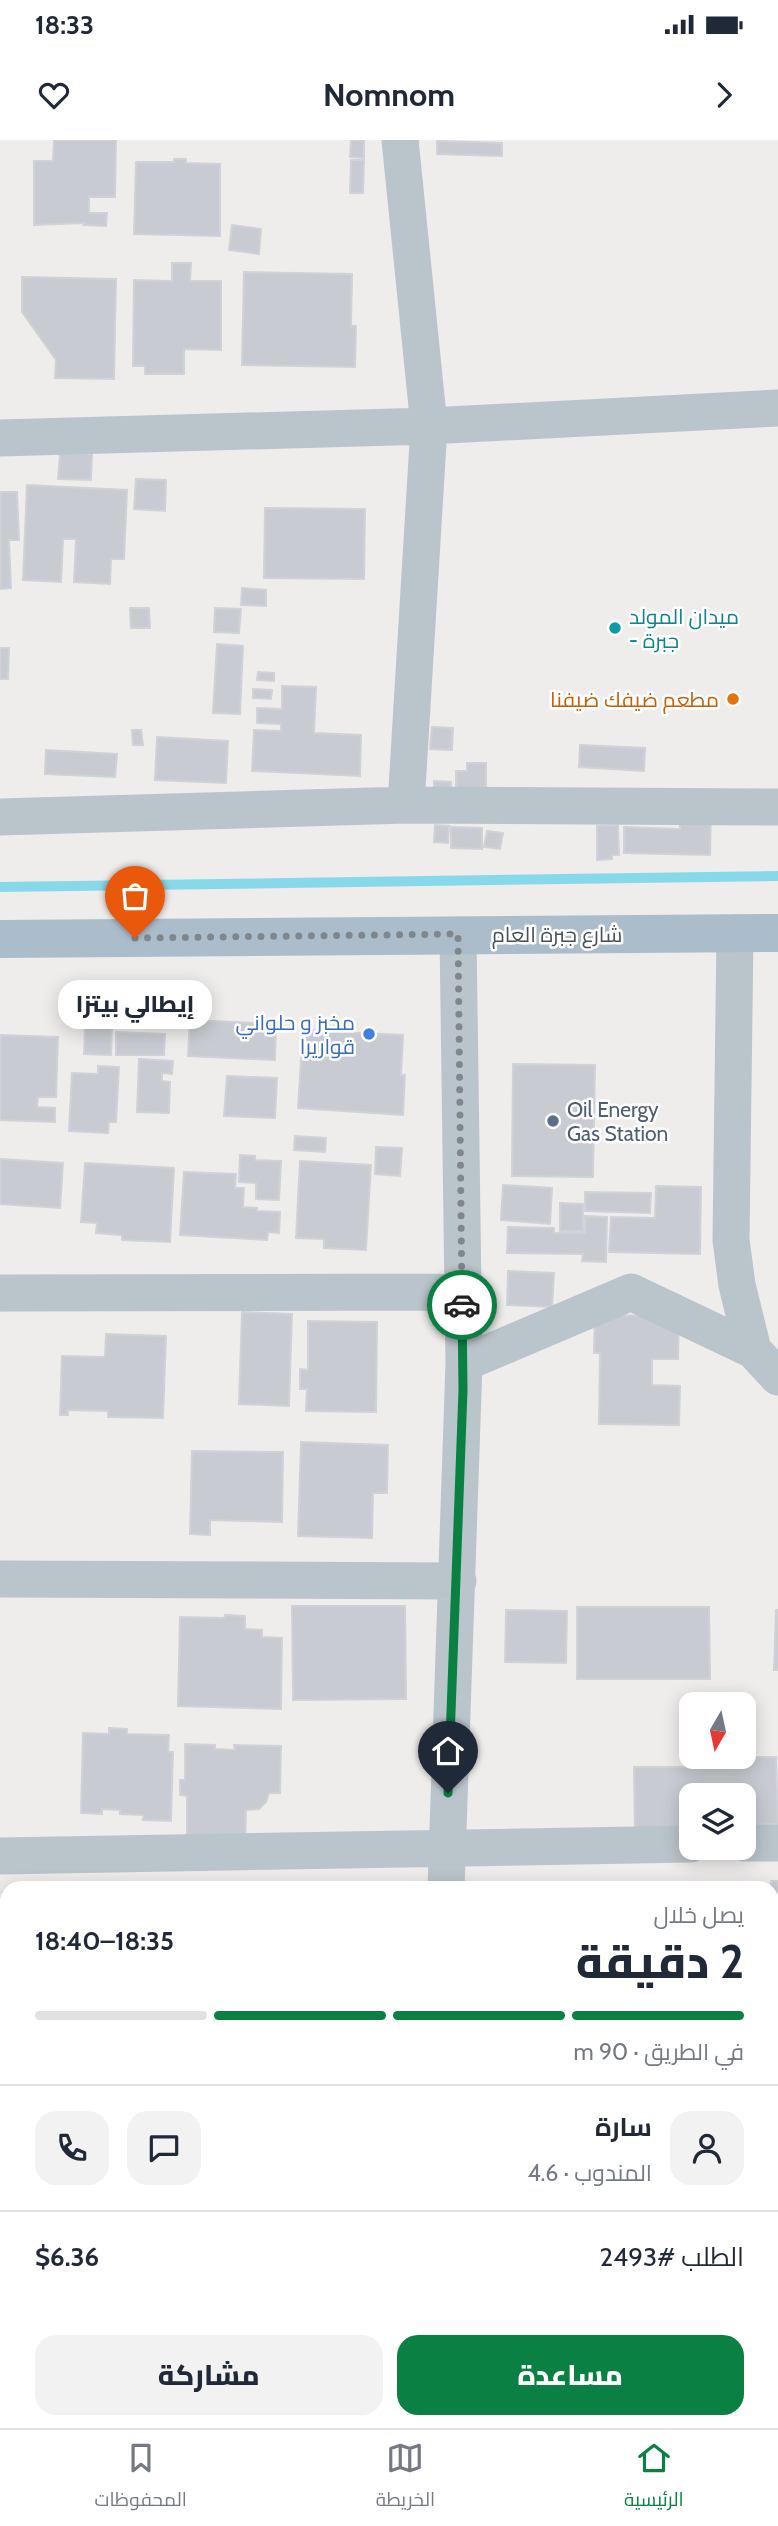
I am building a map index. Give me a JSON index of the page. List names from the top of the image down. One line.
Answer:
{"streets":{"main road":["شارع جبرة العام"]},"places":["ميدان المولد - جبرة","مطعم ضيفك ضيفنا","إيطالي بيتزا","مخبز و حلواني قواريرا","Oil Energy Gas Station"],"north":"bottom","page":{"status":"18:33","header":"Nomnom","bubble":"إيطالي بيتزا","heading":["2 دقيقة","يصل خلال","18:35–18:40"],"panel":["سارة","المندوب · 4.6","الطلب #2493","$6.36"],"bar":"في الطريق · 90 m","buttons":["مساعدة","مشاركة"],"tabs":["الرئيسية","الخريطة","المحفوظات"]}}
